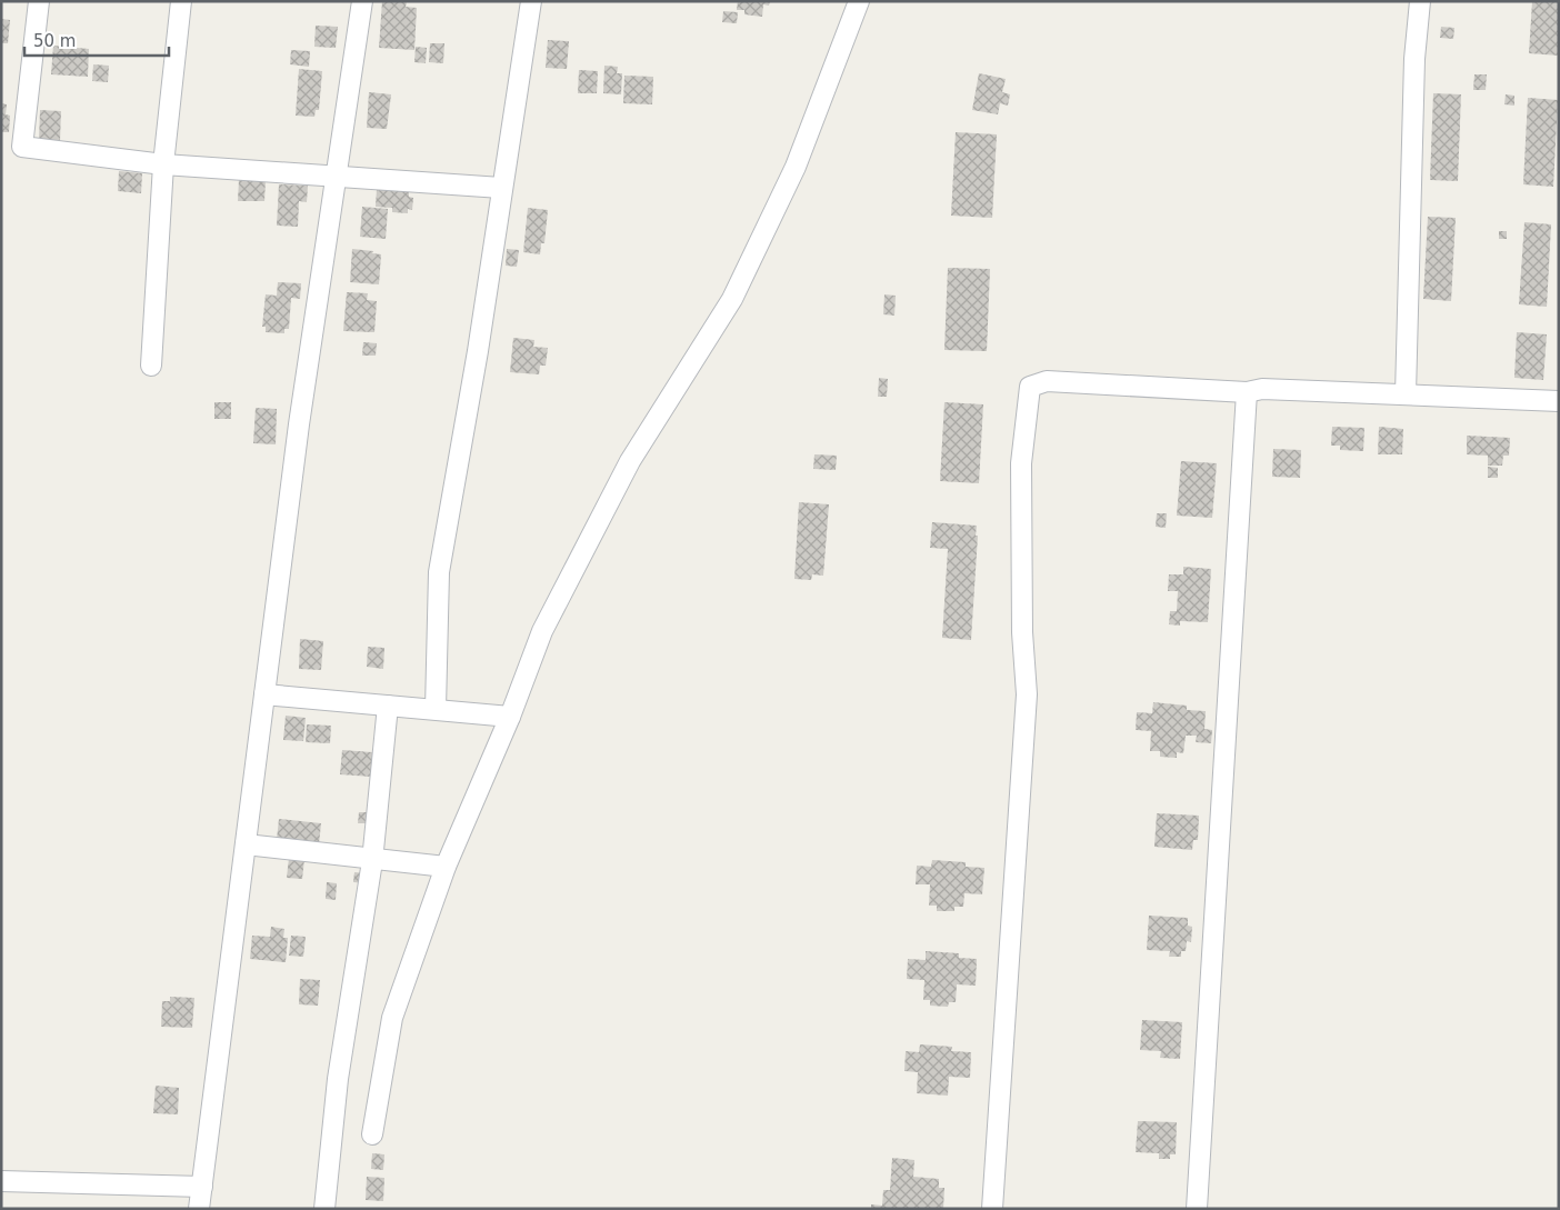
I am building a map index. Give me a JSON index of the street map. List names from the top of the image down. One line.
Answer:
{"scale_bar":"50 m"}
